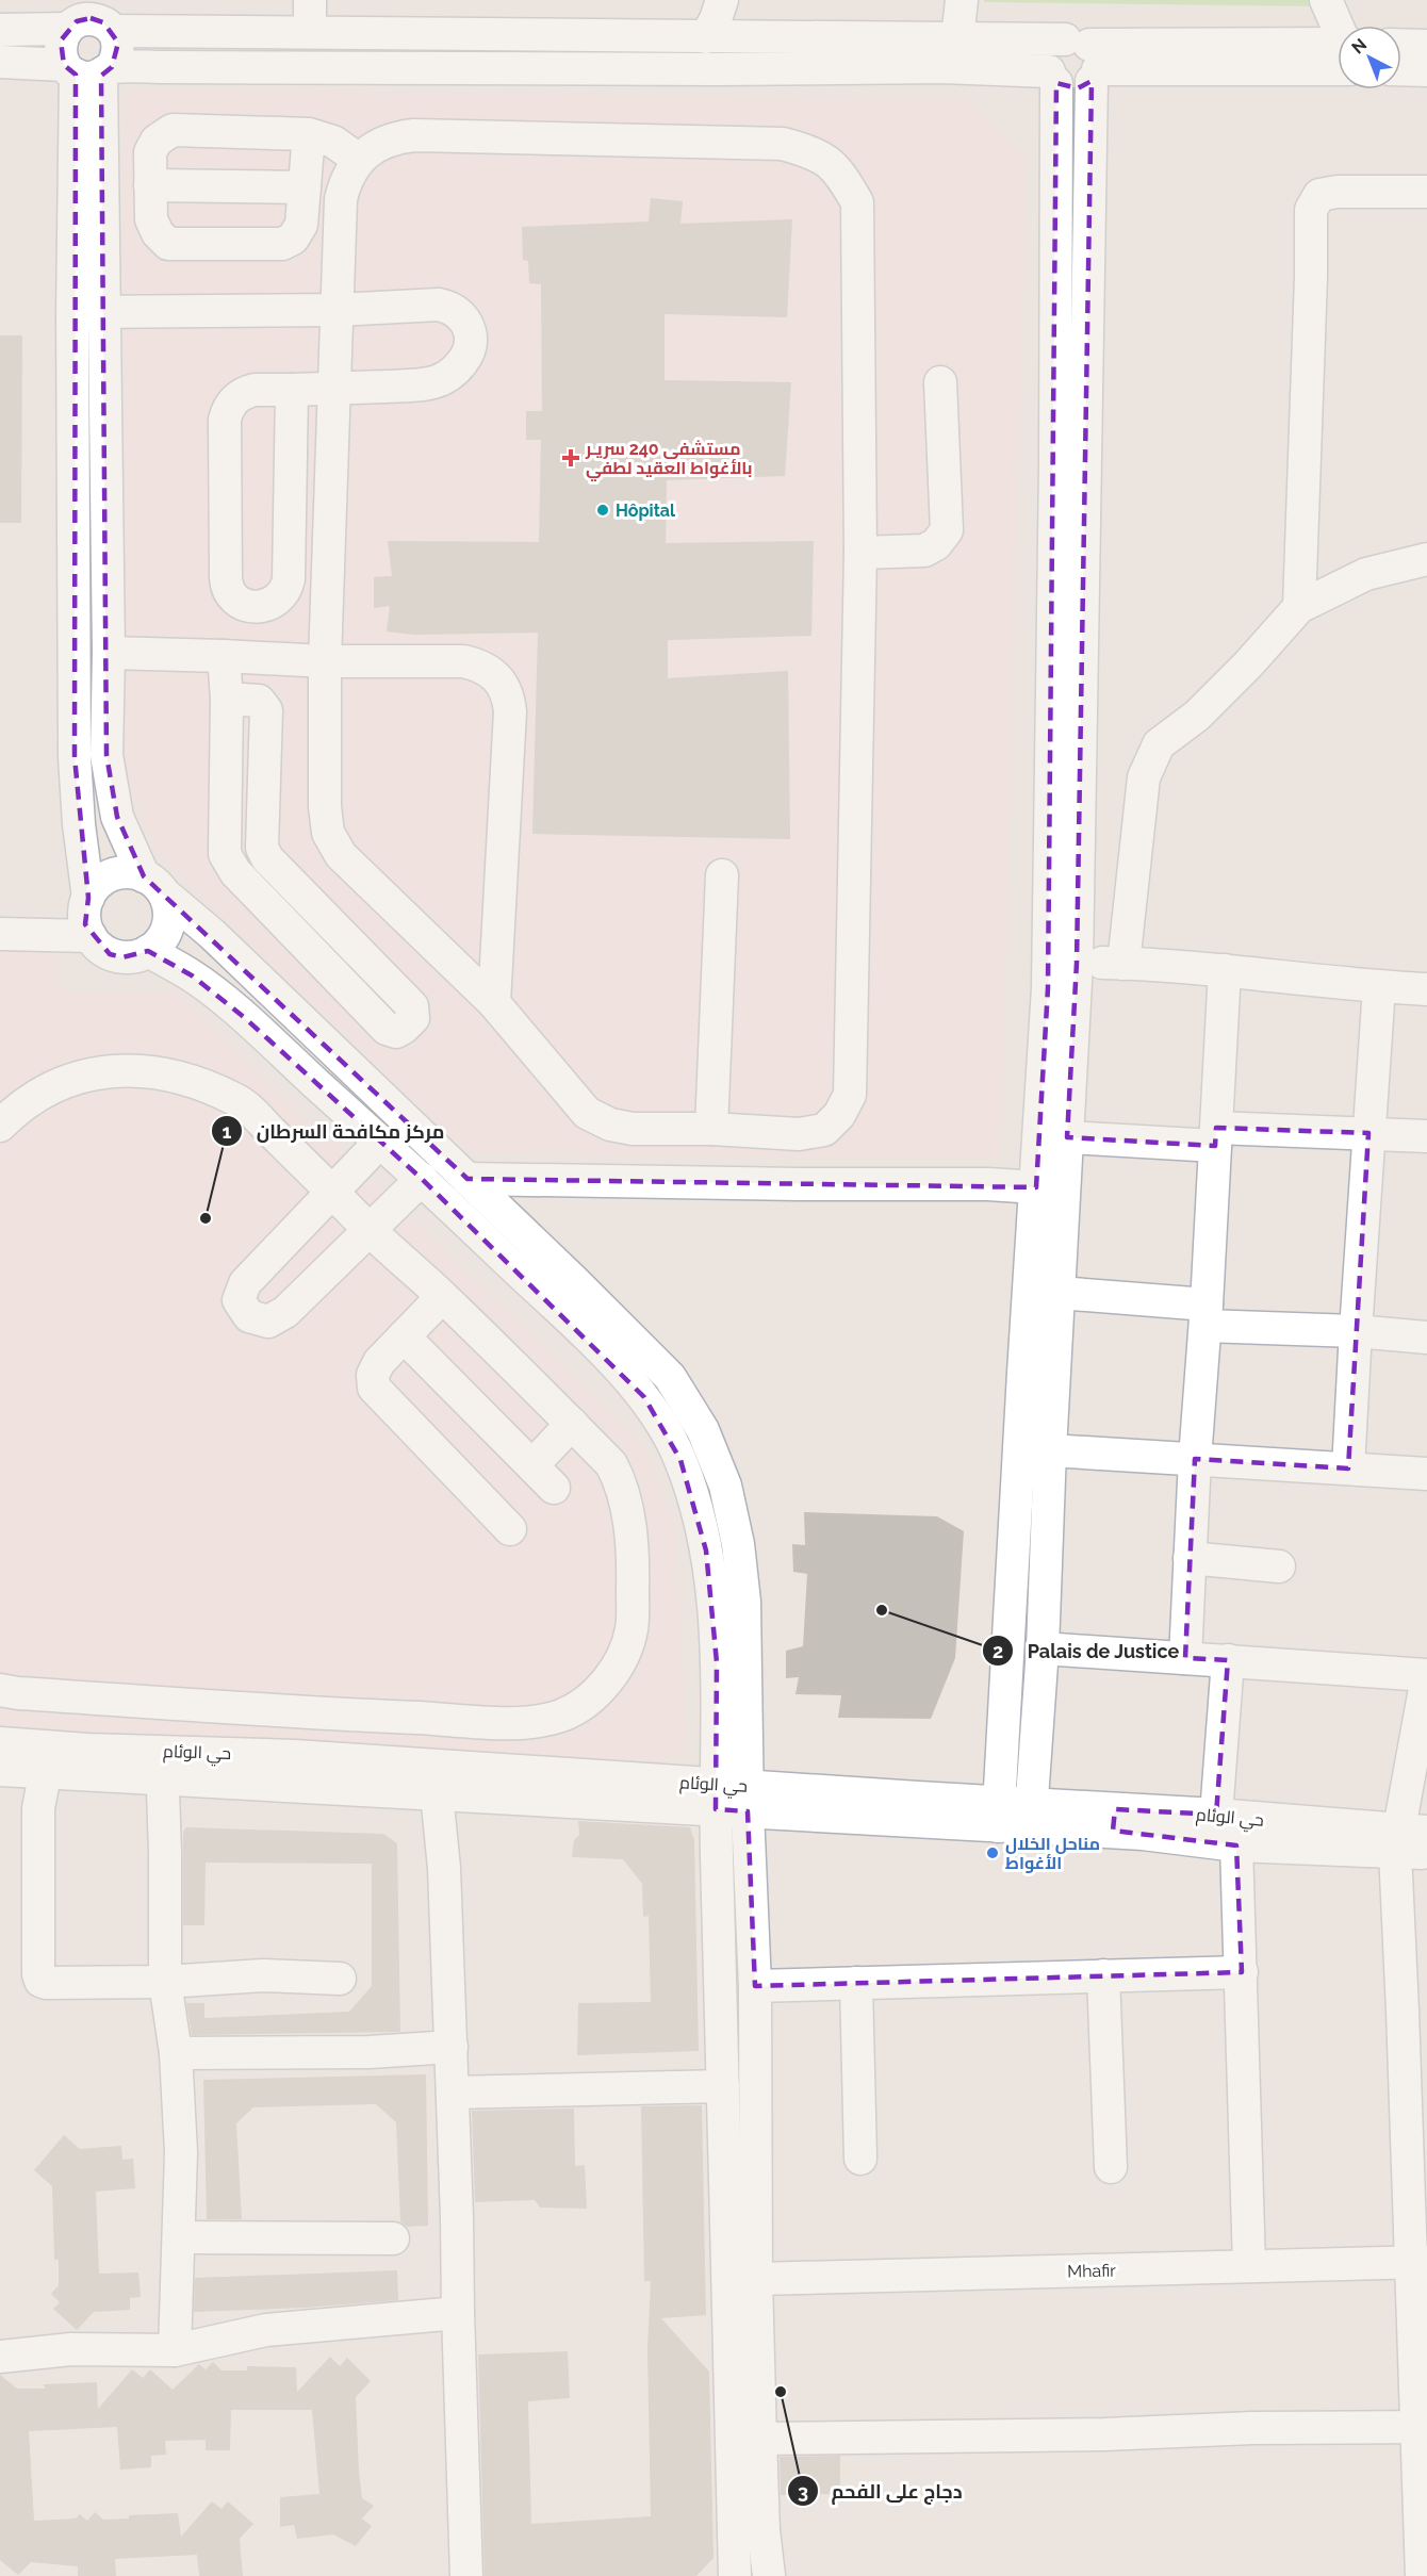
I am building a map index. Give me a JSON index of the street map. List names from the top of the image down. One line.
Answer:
{"streets":{"street":["حي الوئام","Mhafir"]},"places":{"health":["مستشفى 240 سريـر بالأغواط العقيد لطفي"],"other":["Hôpital","مركز مكافحة السرطان","Palais de Justice","مناحل الخلال الأغواط","دجاج على الفحم"]},"north":"top left"}
